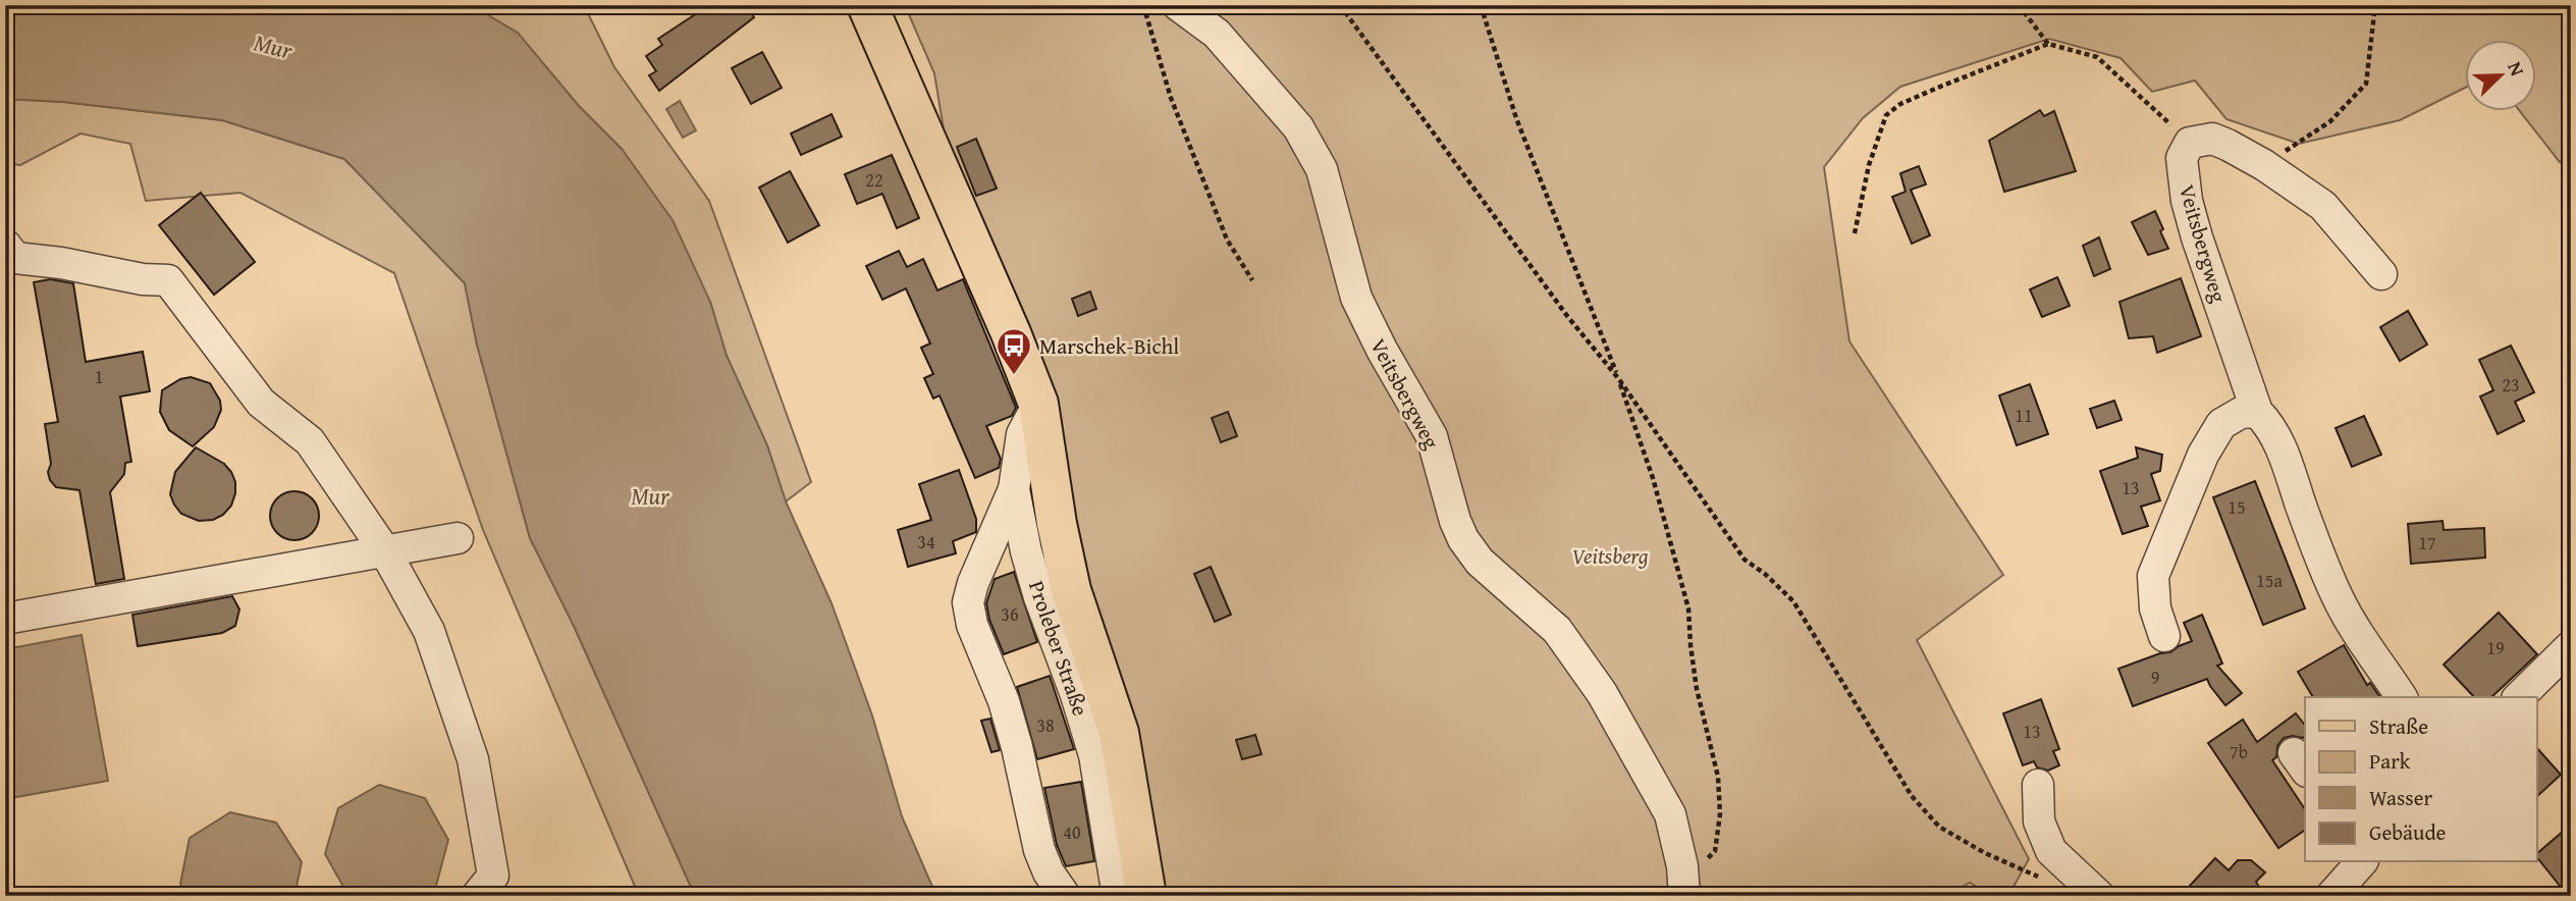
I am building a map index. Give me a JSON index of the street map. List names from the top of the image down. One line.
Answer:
{"streets":{"main road":["Proleber Straße"],"street":["Veitsbergweg"]},"water":["Mur"],"parks":["Veitsberg"],"places":{"bus stop":["Marschek-Bichl"]},"house_numbers":["22","1","23","11","13","15","34","17","15a","36","19","9","38","13","7b","40"],"legend":["Straße","Park","Wasser","Gebäude"],"north":"top right"}
